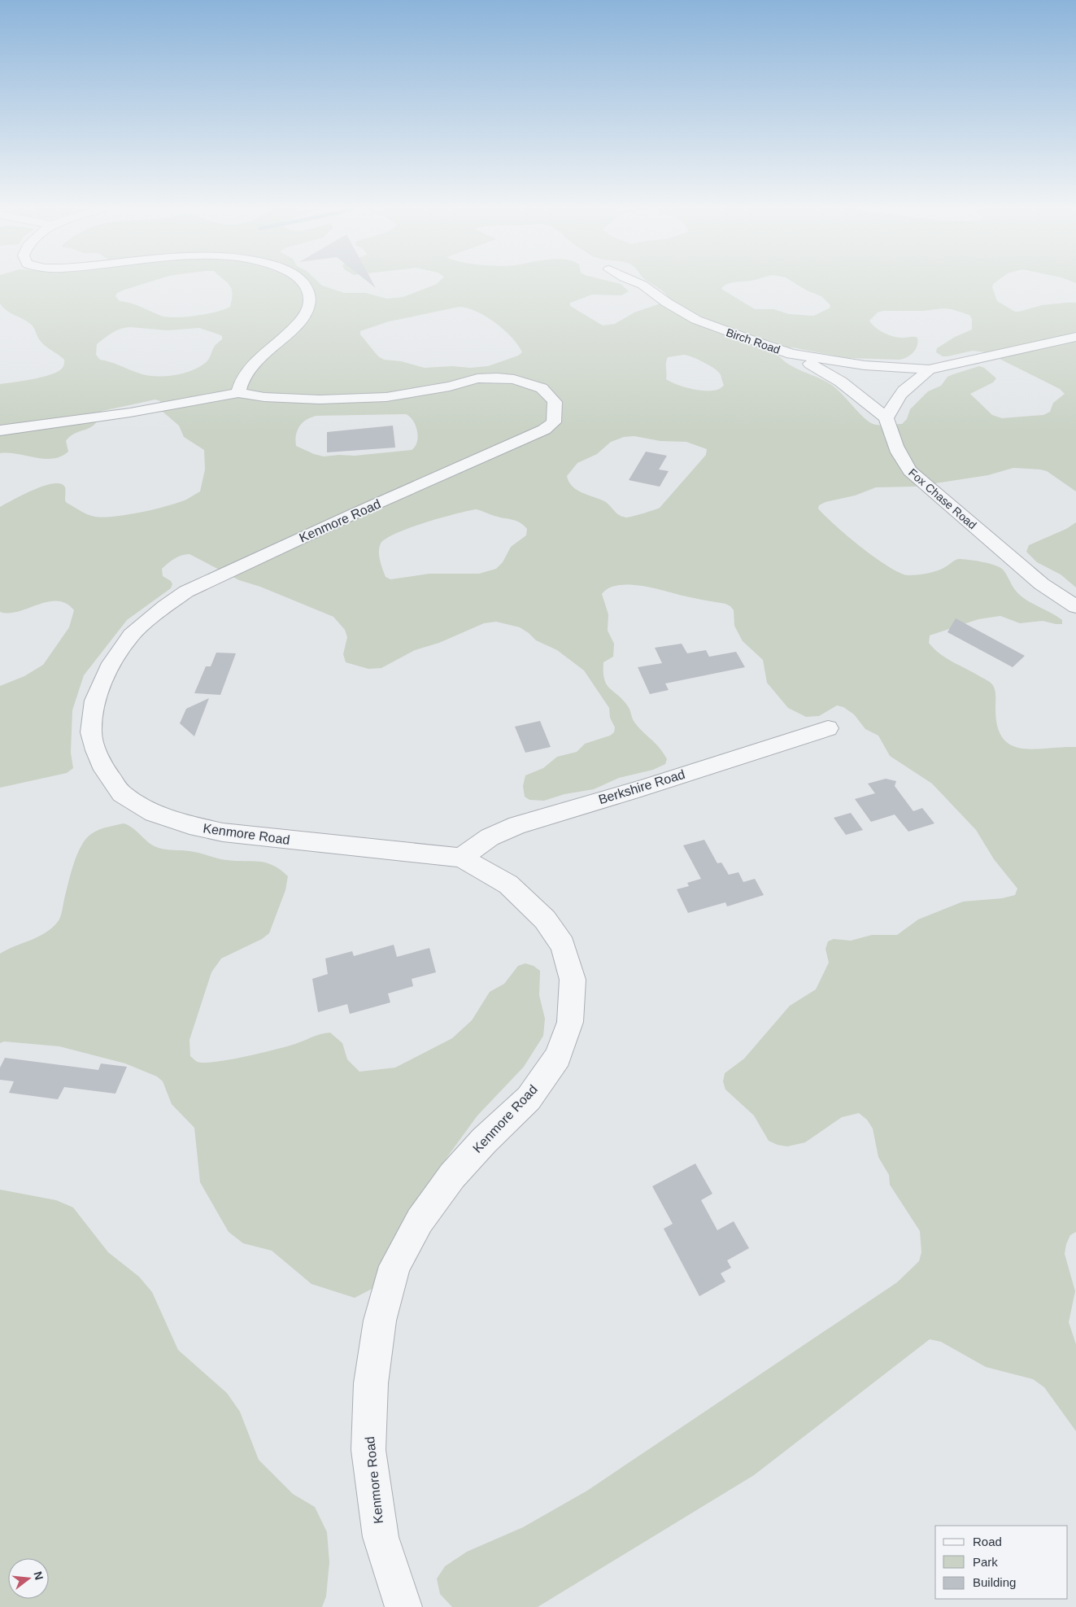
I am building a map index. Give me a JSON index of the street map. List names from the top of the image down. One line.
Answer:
{"streets":{"street":["Birch Road","Fox Chase Road","Kenmore Road","Berkshire Road"]},"crossings":[["Birch Road","Fox Chase Road"],["Kenmore Road","Berkshire Road"]],"legend":["Road","Park","Building"],"north":"right"}
